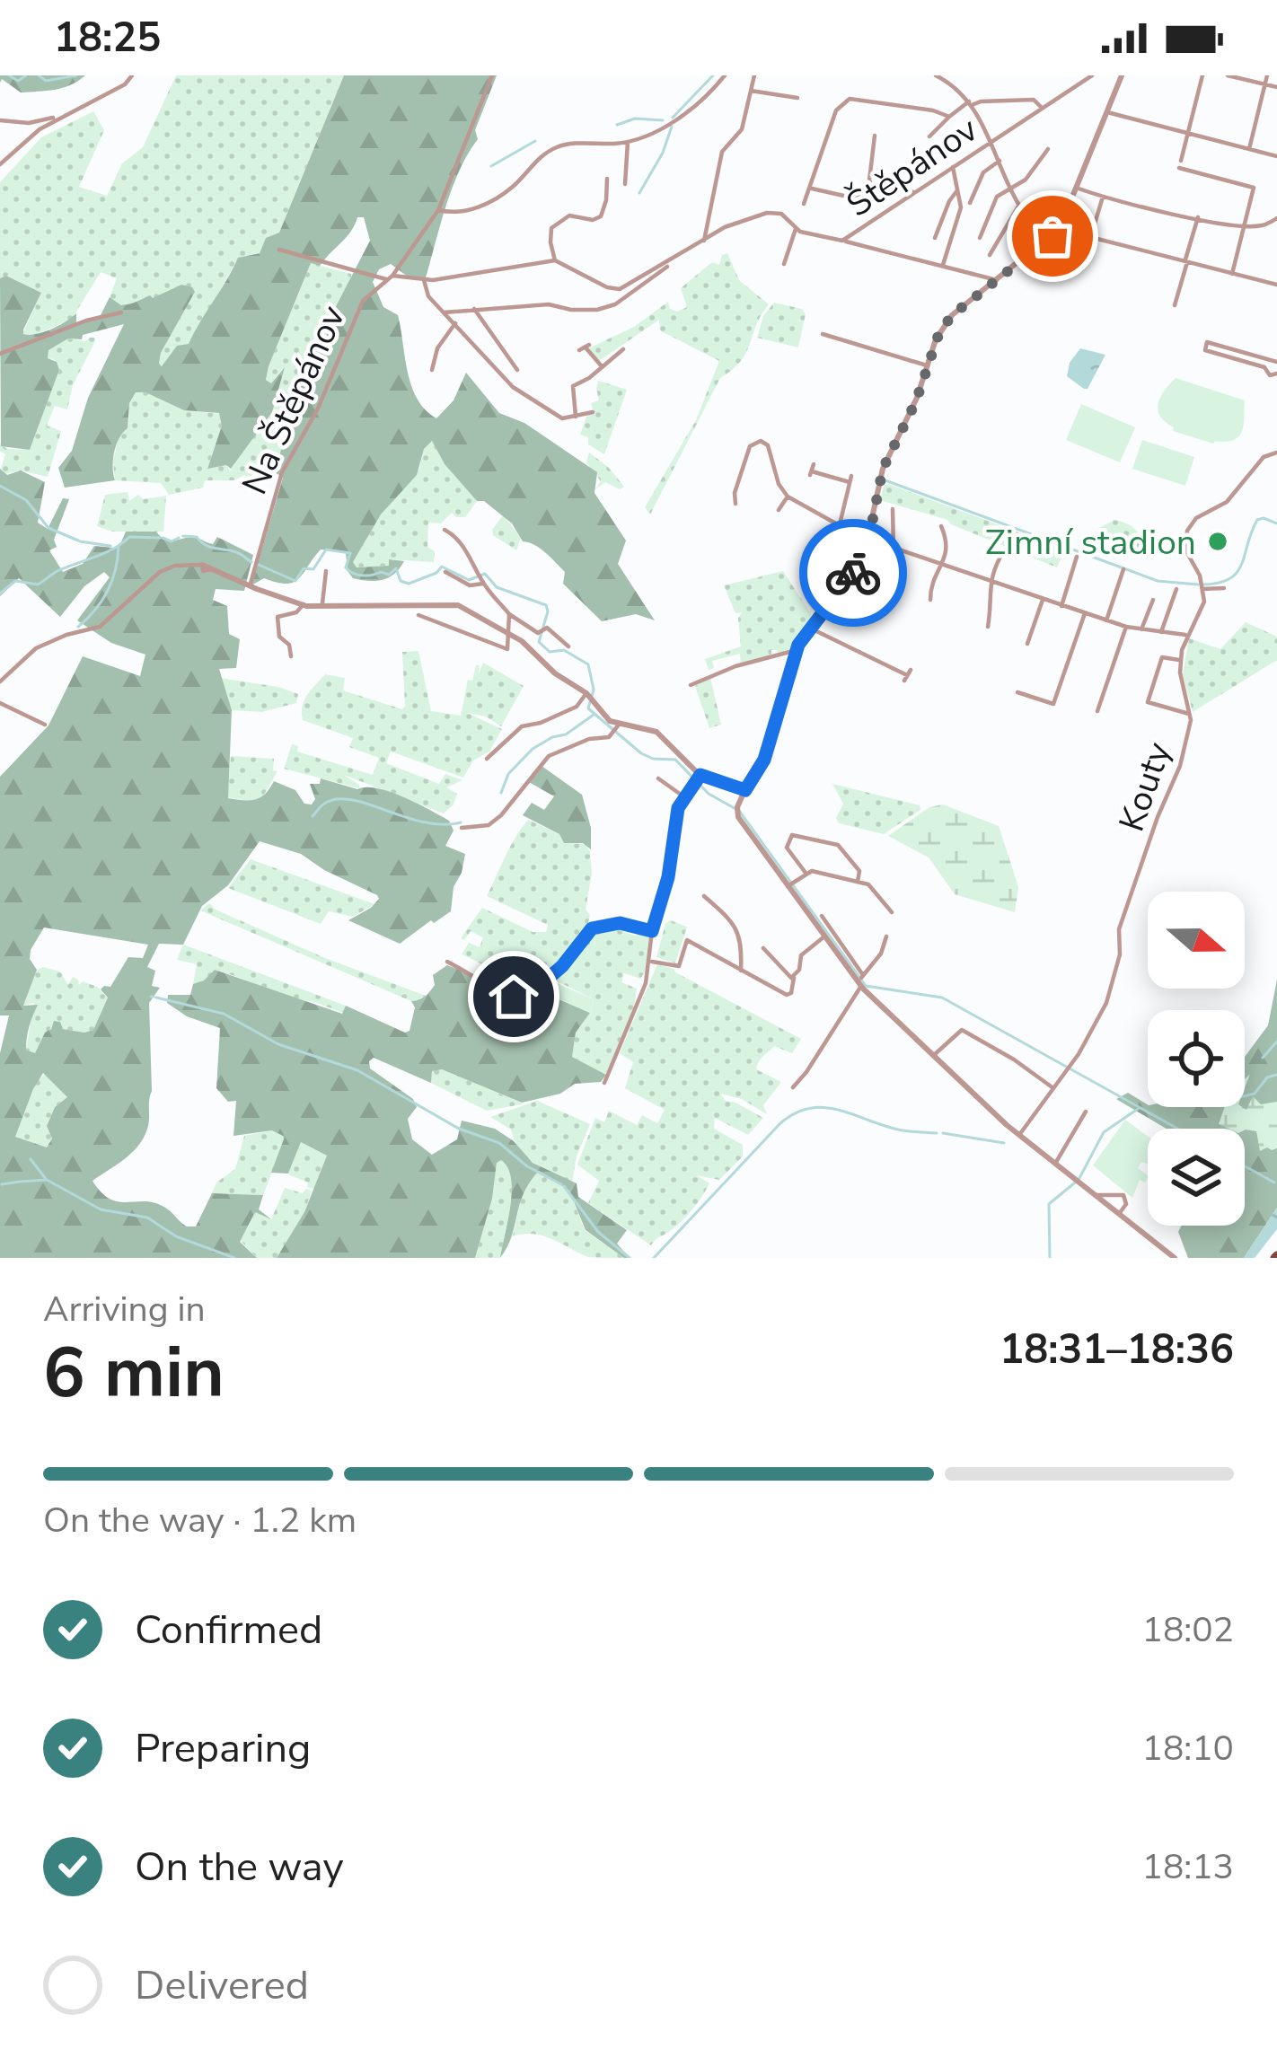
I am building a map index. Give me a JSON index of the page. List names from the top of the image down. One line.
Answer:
{"streets":{"street":["Štěpánov","Na Štěpánov","Kouty"]},"places":["Zimní stadion"],"north":"right","page":{"status":"18:25","heading":["6 min","Arriving in","18:31–18:36"],"bar":"On the way · 1.2 km","list":[["Confirmed","18:02"],["Preparing","18:10"],["On the way","18:13"],"Delivered"]}}
